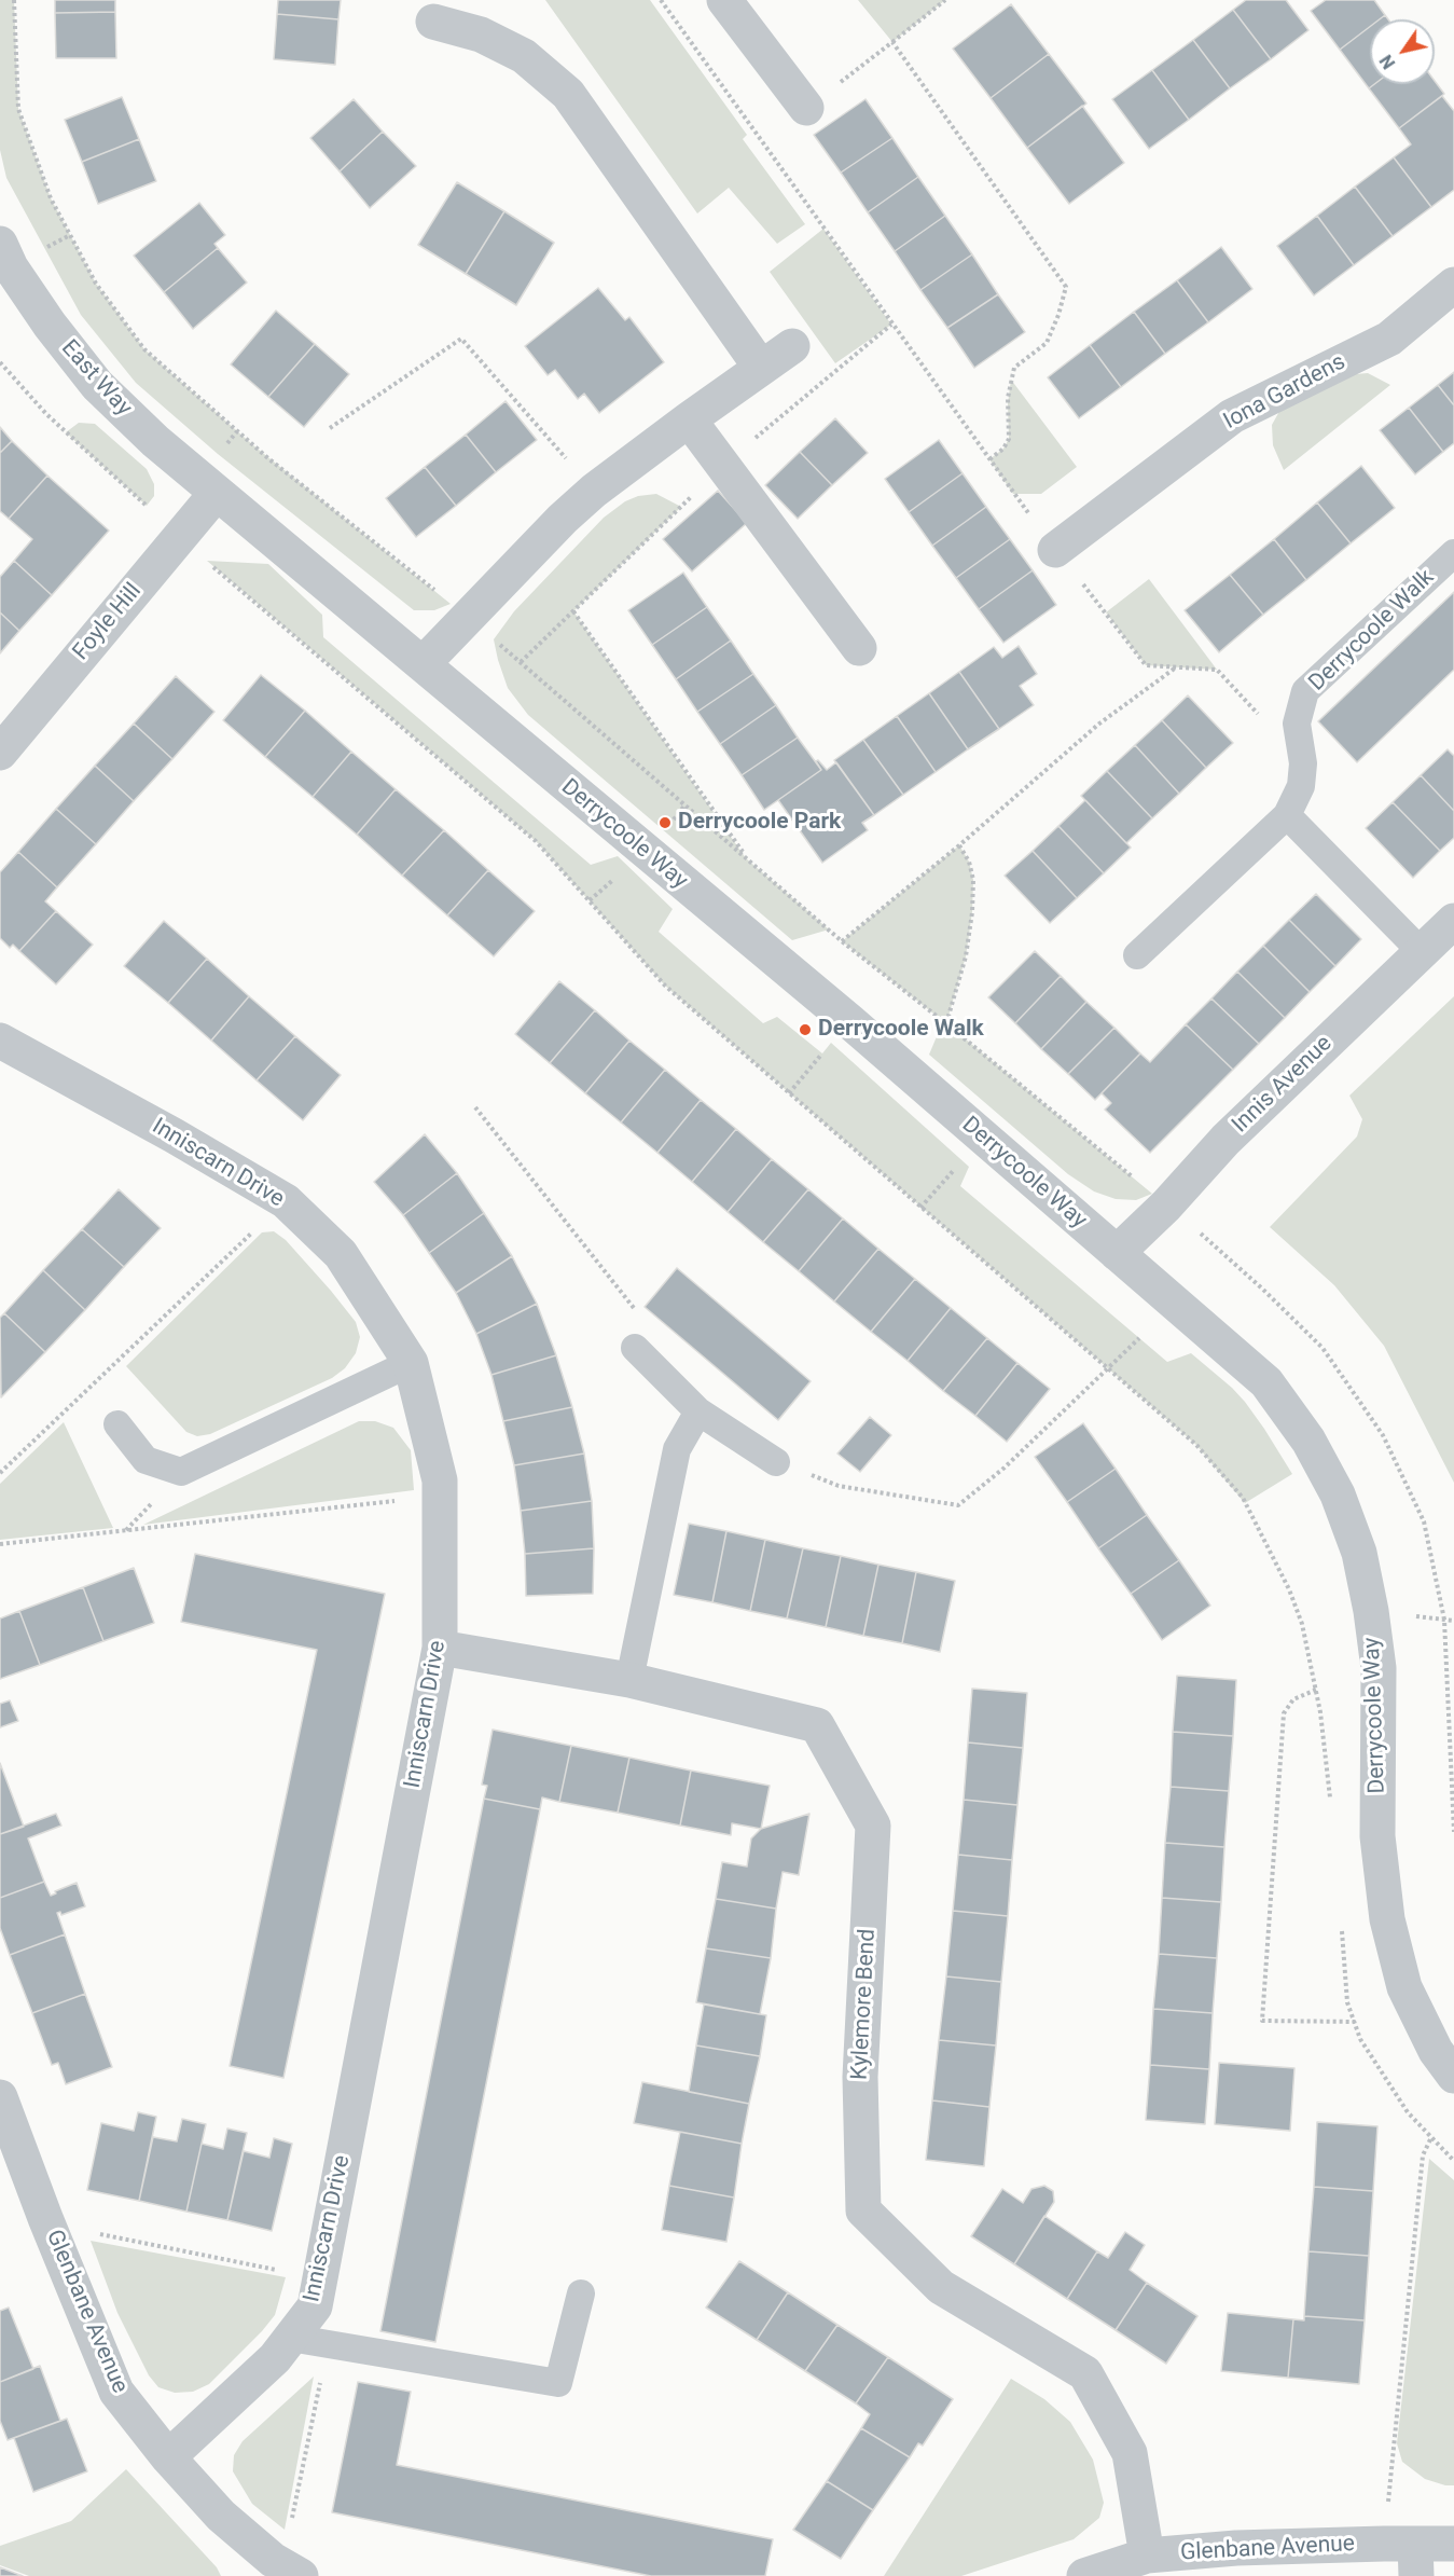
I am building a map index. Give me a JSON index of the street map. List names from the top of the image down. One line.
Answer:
{"streets":{"street":["East Way","Iona Gardens","Foyle Hill","Derrycoole Way","Innis Avenue","Inniscarn Drive","Kylemore Bend","Glenbane Avenue"],"lane":["Derrycoole Walk"]},"crossings":[["East Way","Foyle Hill"],["East Way","Derrycoole Way"],["Foyle Hill","Derrycoole Way"],["Derrycoole Way","Innis Avenue"],["Inniscarn Drive","Kylemore Bend"],["Inniscarn Drive","Glenbane Avenue"],["Kylemore Bend","Glenbane Avenue"]],"places":["Derrycoole Park","Derrycoole Walk"],"north":"bottom left"}
